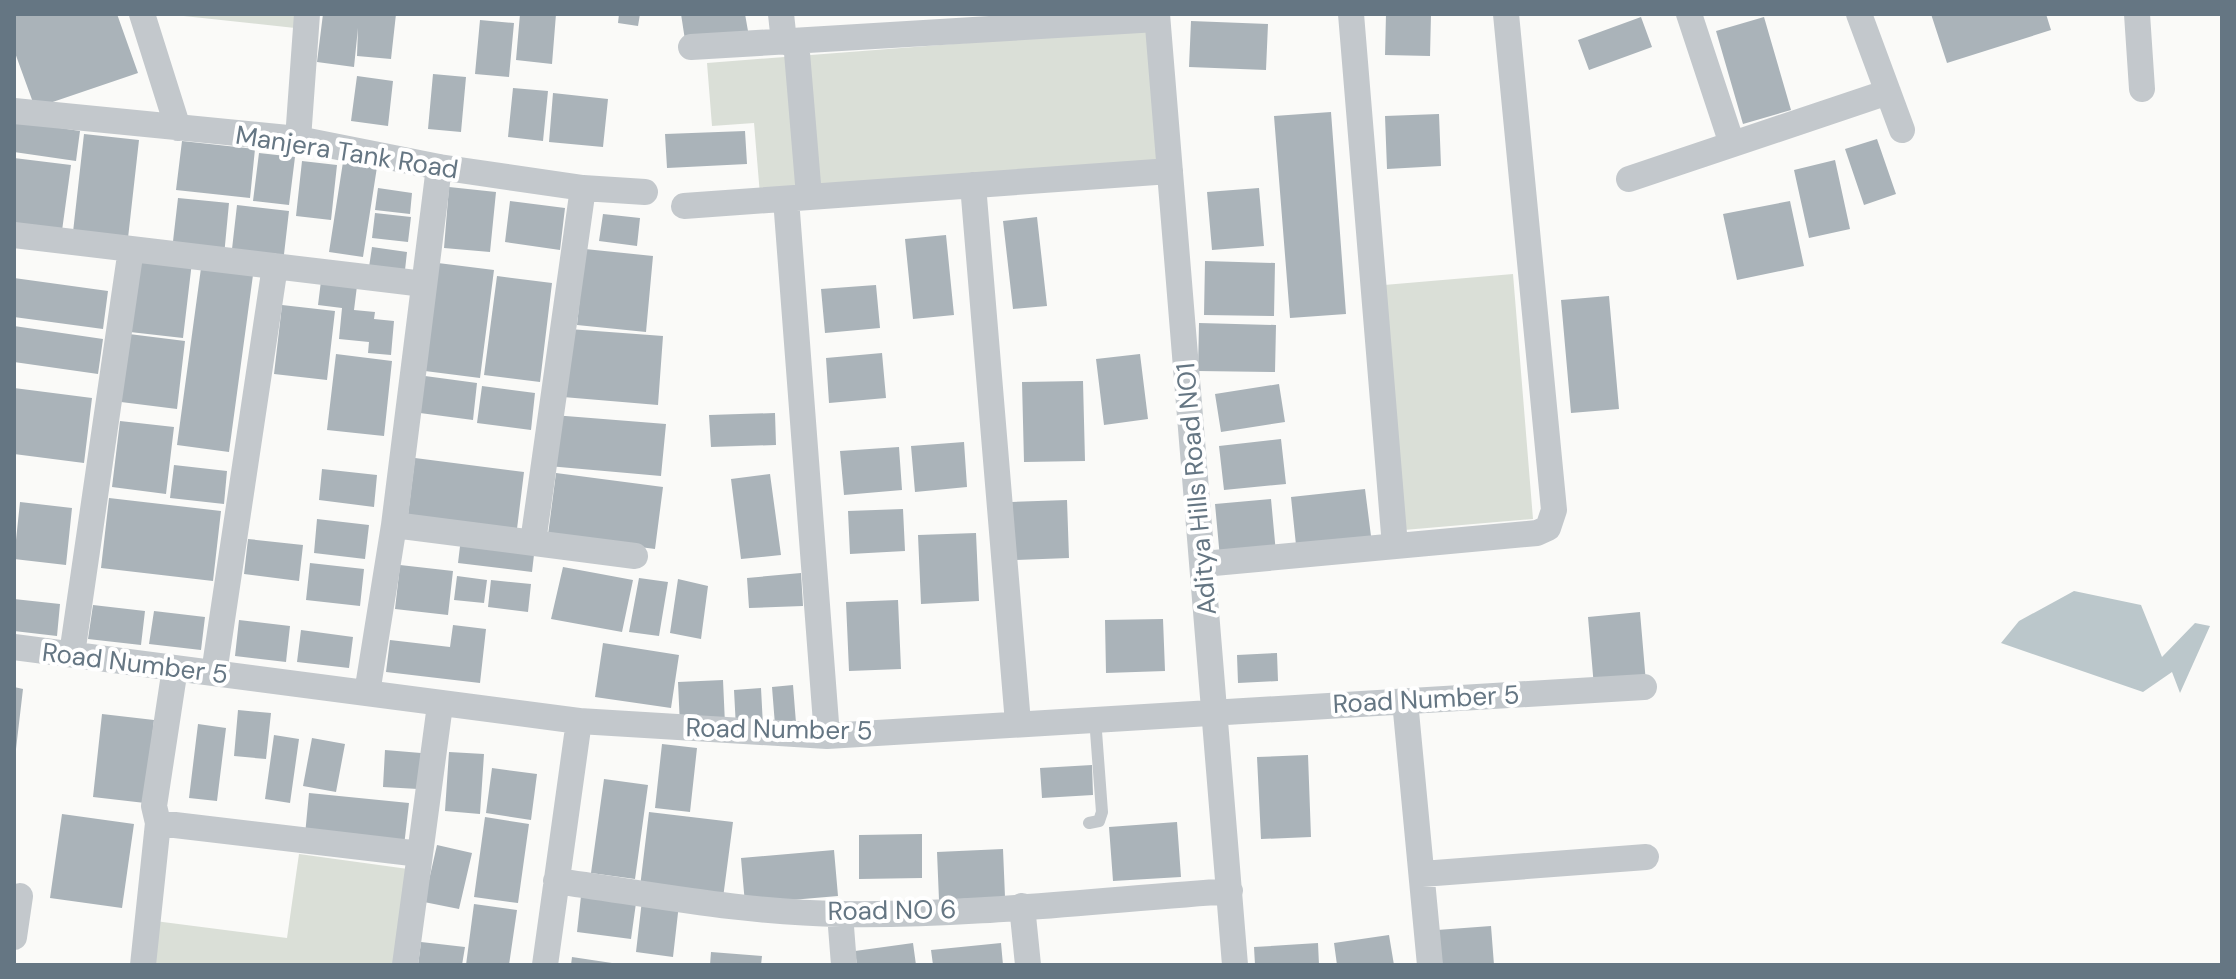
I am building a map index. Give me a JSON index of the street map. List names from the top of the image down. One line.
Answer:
{"streets":{"street":["Manjera Tank Road","Aditya Hills Road NO1","Road Number 5","Road NO 6"]},"crossings":[["Aditya Hills Road NO1","Road Number 5"],["Aditya Hills Road NO1","Road NO 6"]]}
